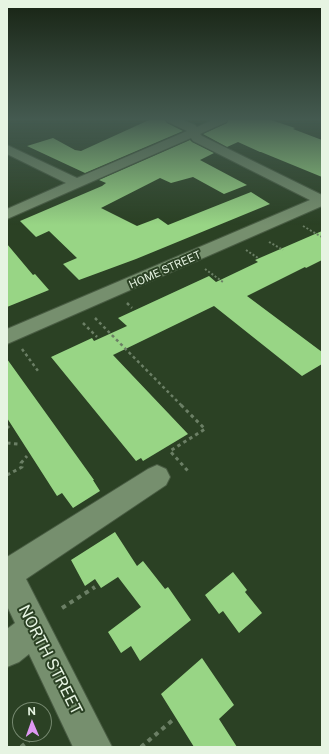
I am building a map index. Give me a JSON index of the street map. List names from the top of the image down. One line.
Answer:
{"streets":{"street":["HOME STREET","NORTH STREET"]},"north":"top"}
